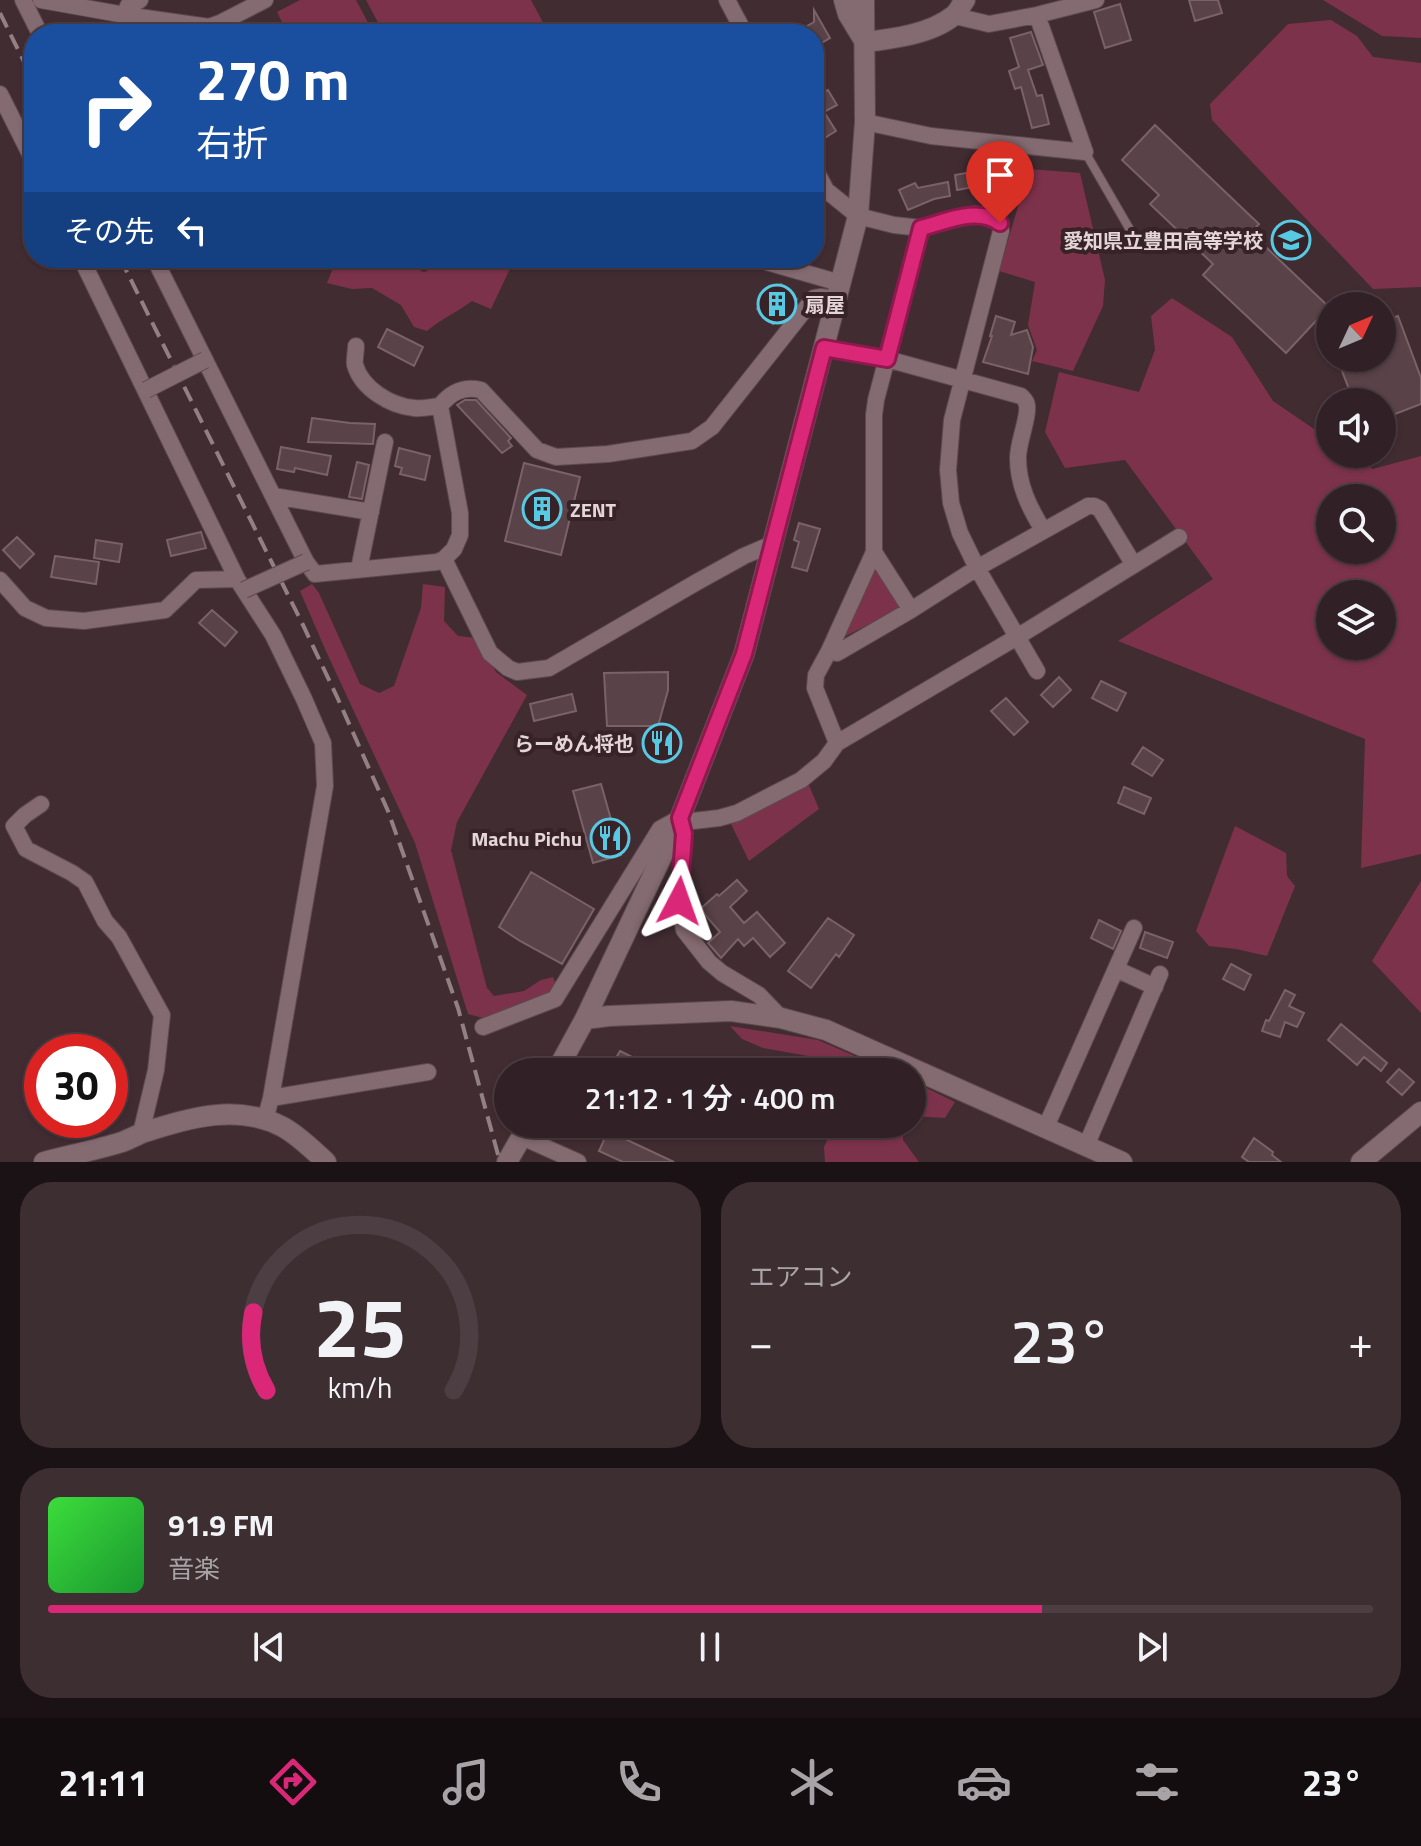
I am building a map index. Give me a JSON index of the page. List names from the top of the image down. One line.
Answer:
{"places":{"school or university":["愛知県立豊田高等学校"],"building":["扇屋","ZENT"],"restaurant":["らーめん将也","Machu Pichu"]},"north":"top right","page":{"turn":["270 m","右折"],"then":"その先","limit":"30","trip":"21:12 · 1 分 · 400 m","tile":"エアコン","heat":["−","23°","+"],"song":["91.9 FM","音楽"],"tabs":["21:11","23°"],"gauge":["25","km/h"]}}
